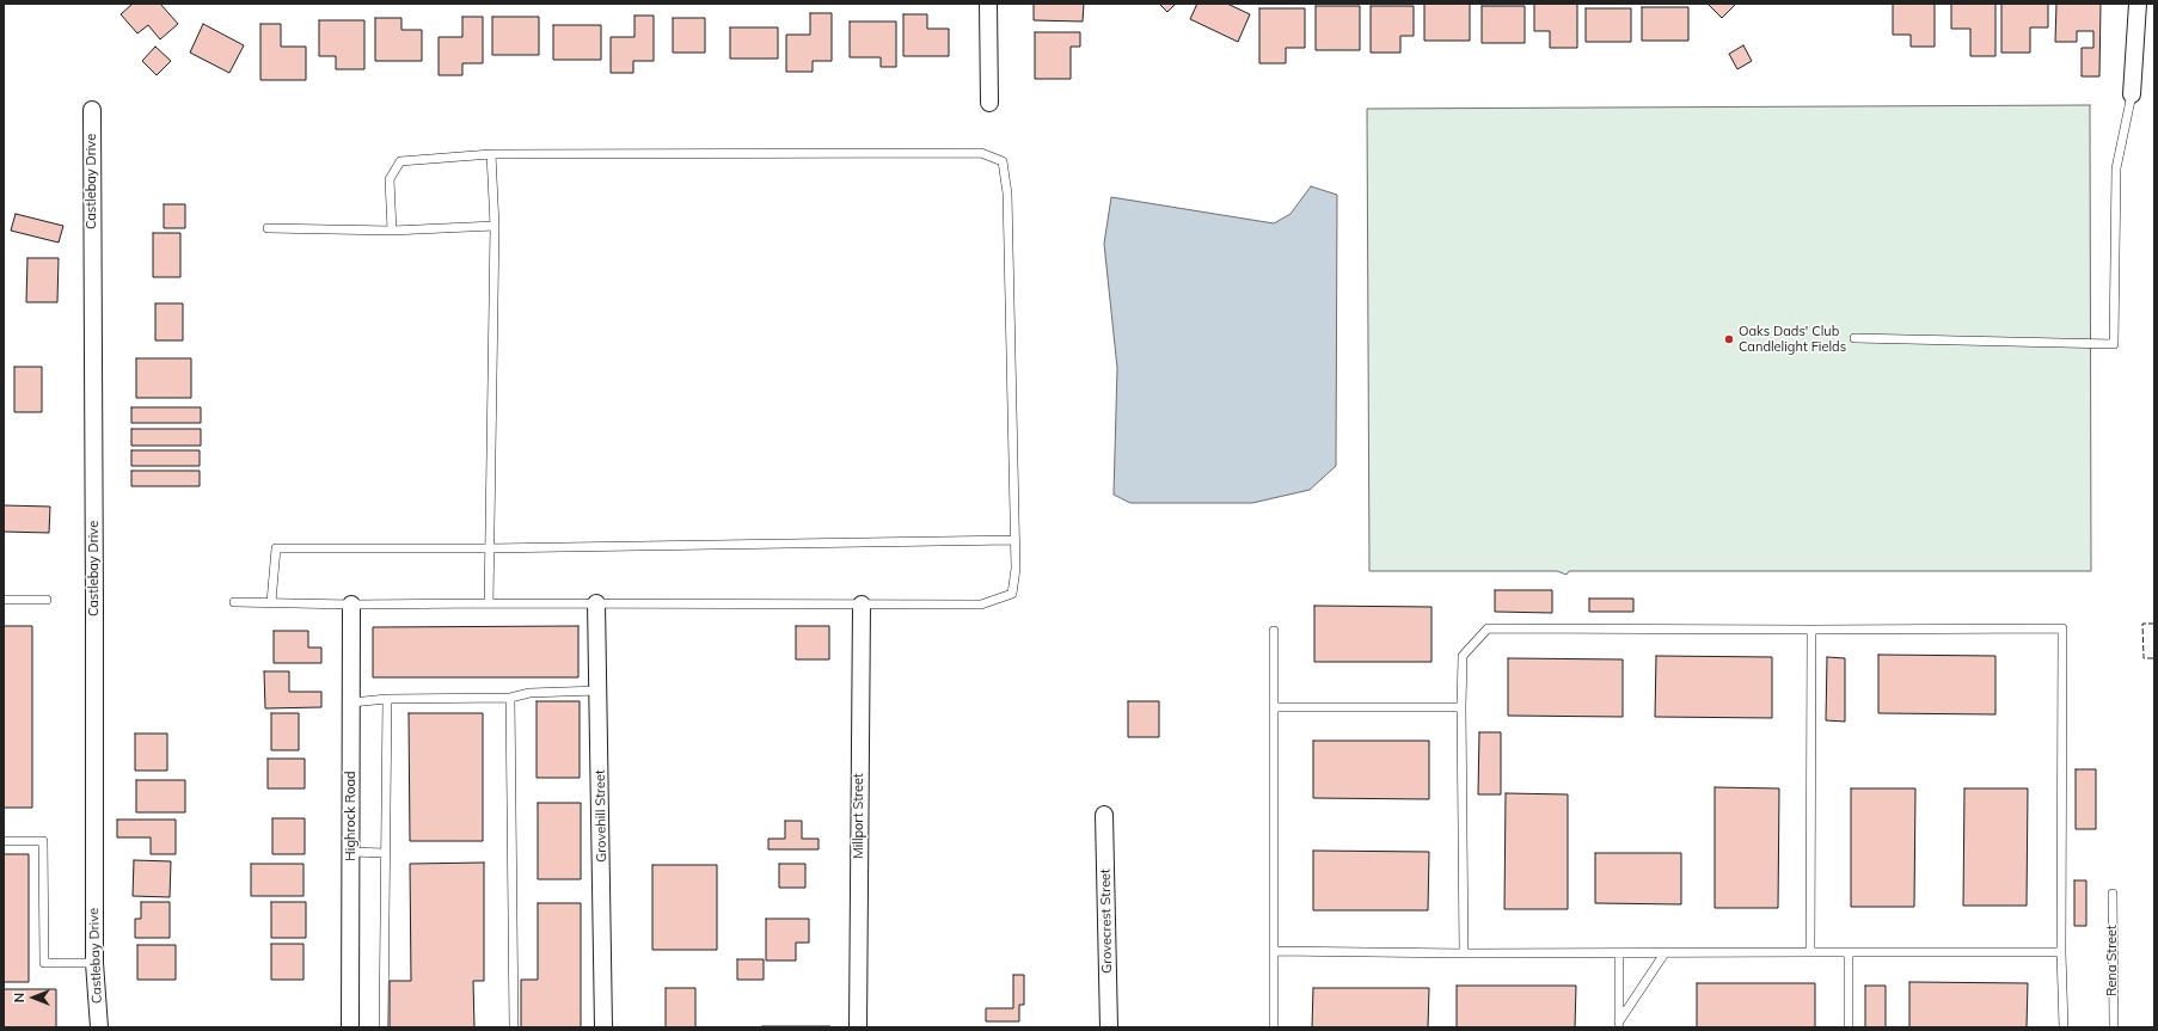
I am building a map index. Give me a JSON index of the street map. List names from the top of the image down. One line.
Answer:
{"streets":{"street":["Castlebay Drive","Highrock Road","Grovehill Street","Millport Street","Grovecrest Street"],"lane":["Rena Street"]},"places":["Oaks Dads' Club Candlelight Fields"],"north":"left"}
